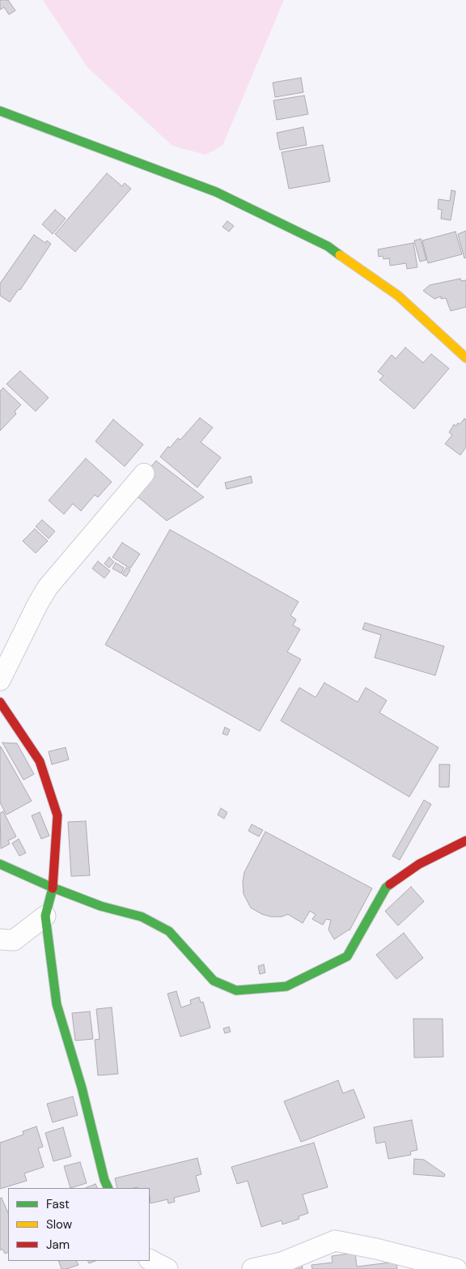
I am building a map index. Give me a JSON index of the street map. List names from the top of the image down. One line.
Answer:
{"legend":["Fast","Slow","Jam"]}
